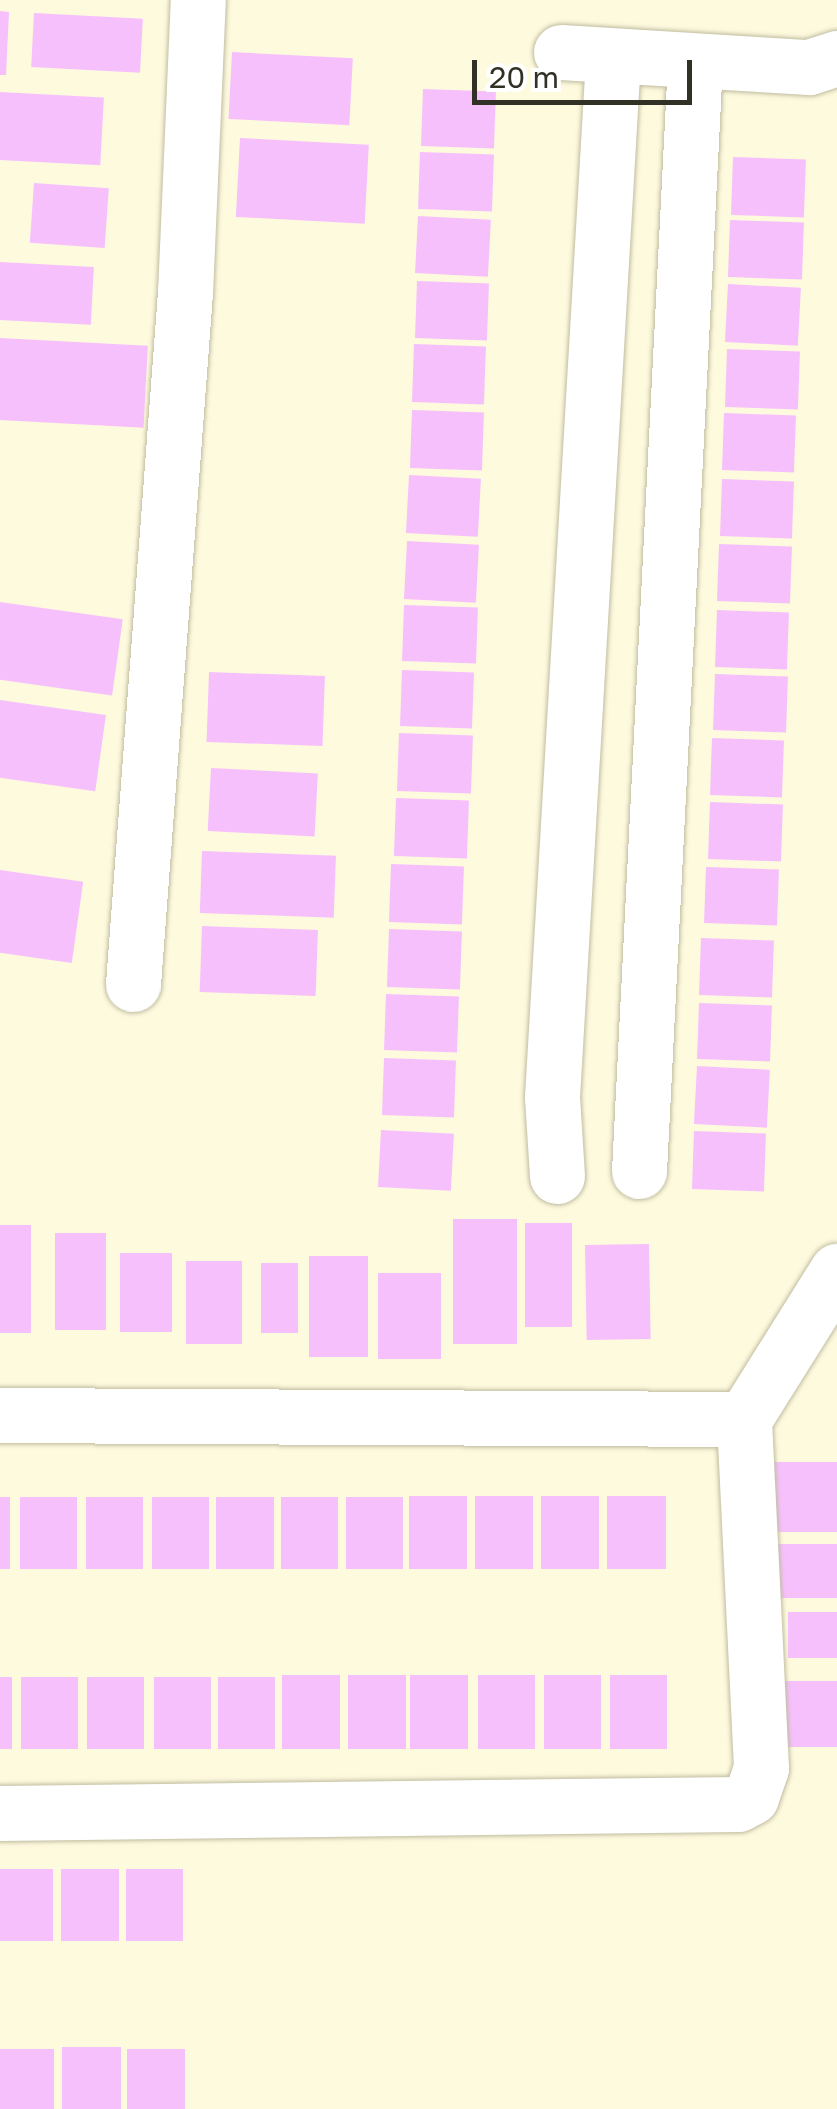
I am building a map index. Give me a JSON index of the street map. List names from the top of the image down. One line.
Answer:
{"scale_bar":"20 m"}
